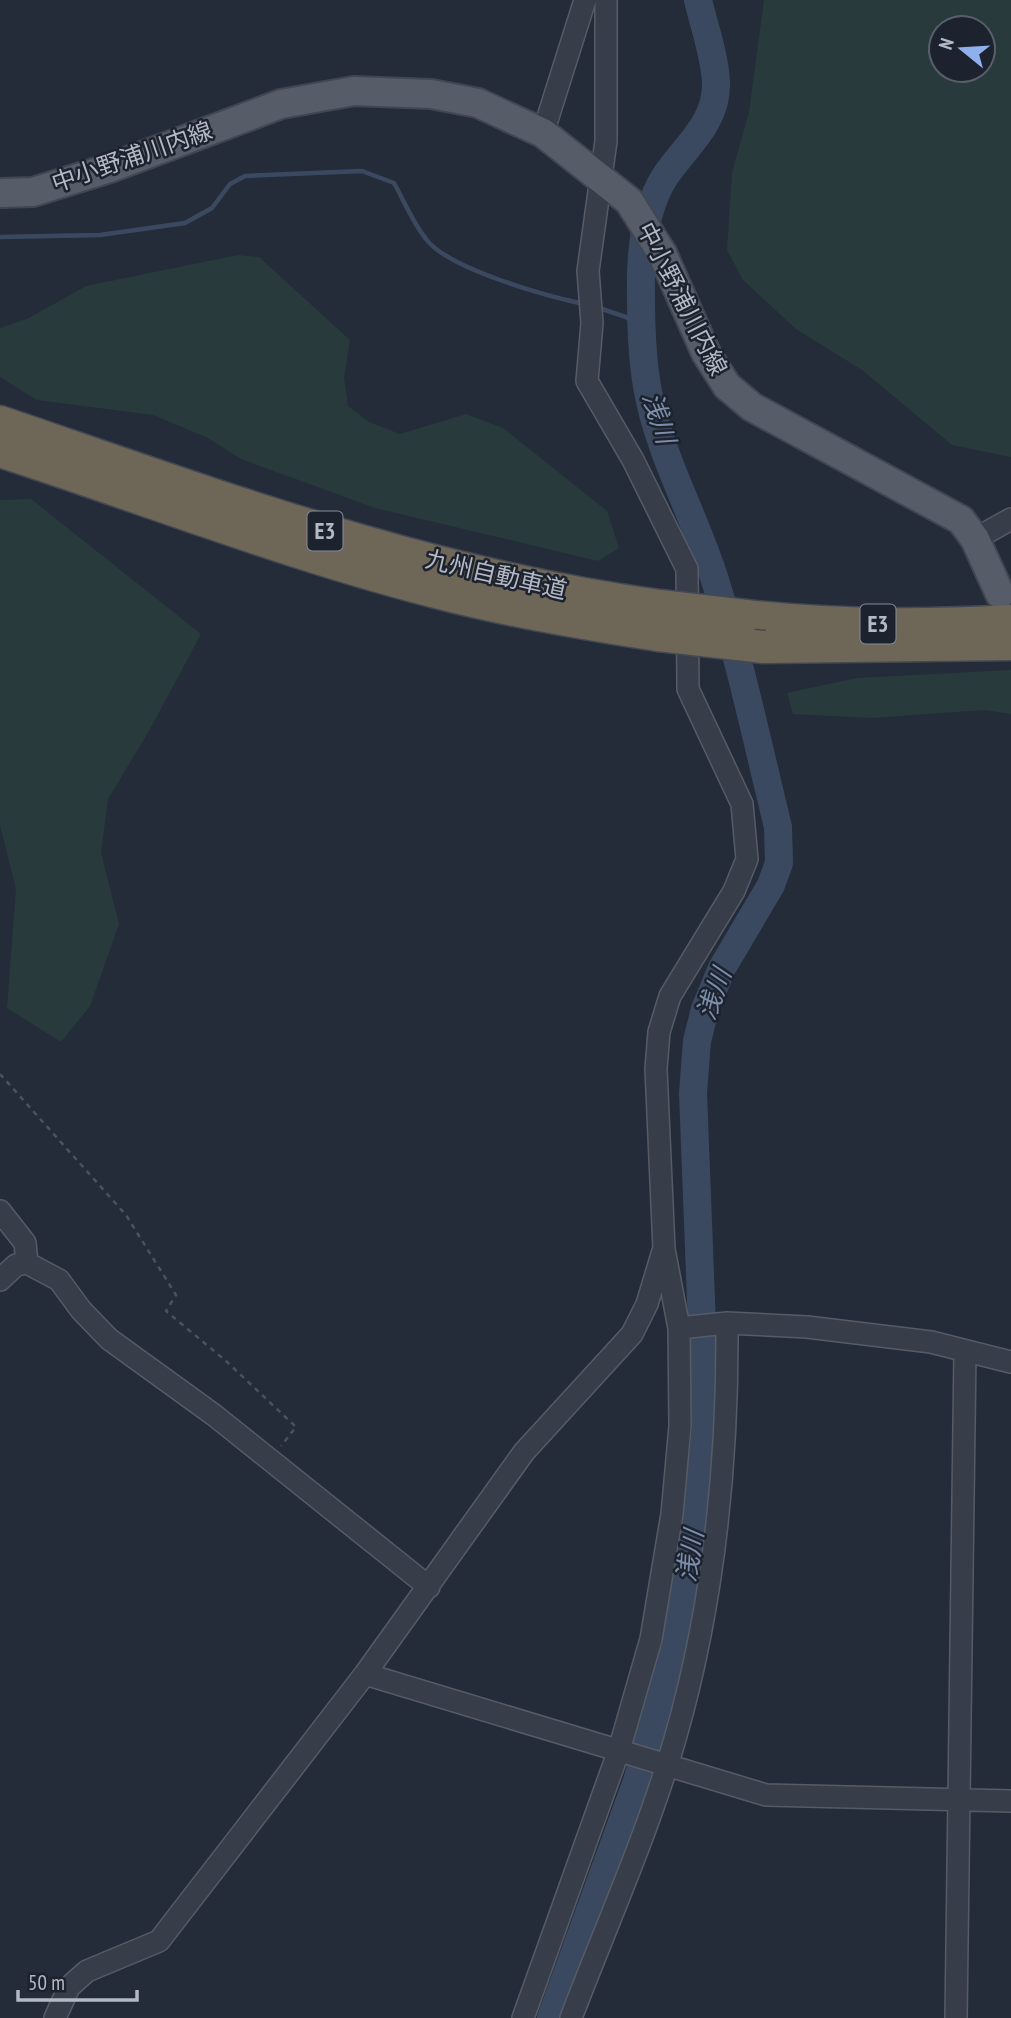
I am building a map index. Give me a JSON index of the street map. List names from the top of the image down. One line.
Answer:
{"streets":{"highway":["E3","九州自動車道"],"main road":["中小野浦川内線"]},"crossings":[["中小野浦川内線","九州自動車道"]],"water":["浅川"],"scale_bar":"50 m","north":"left"}
